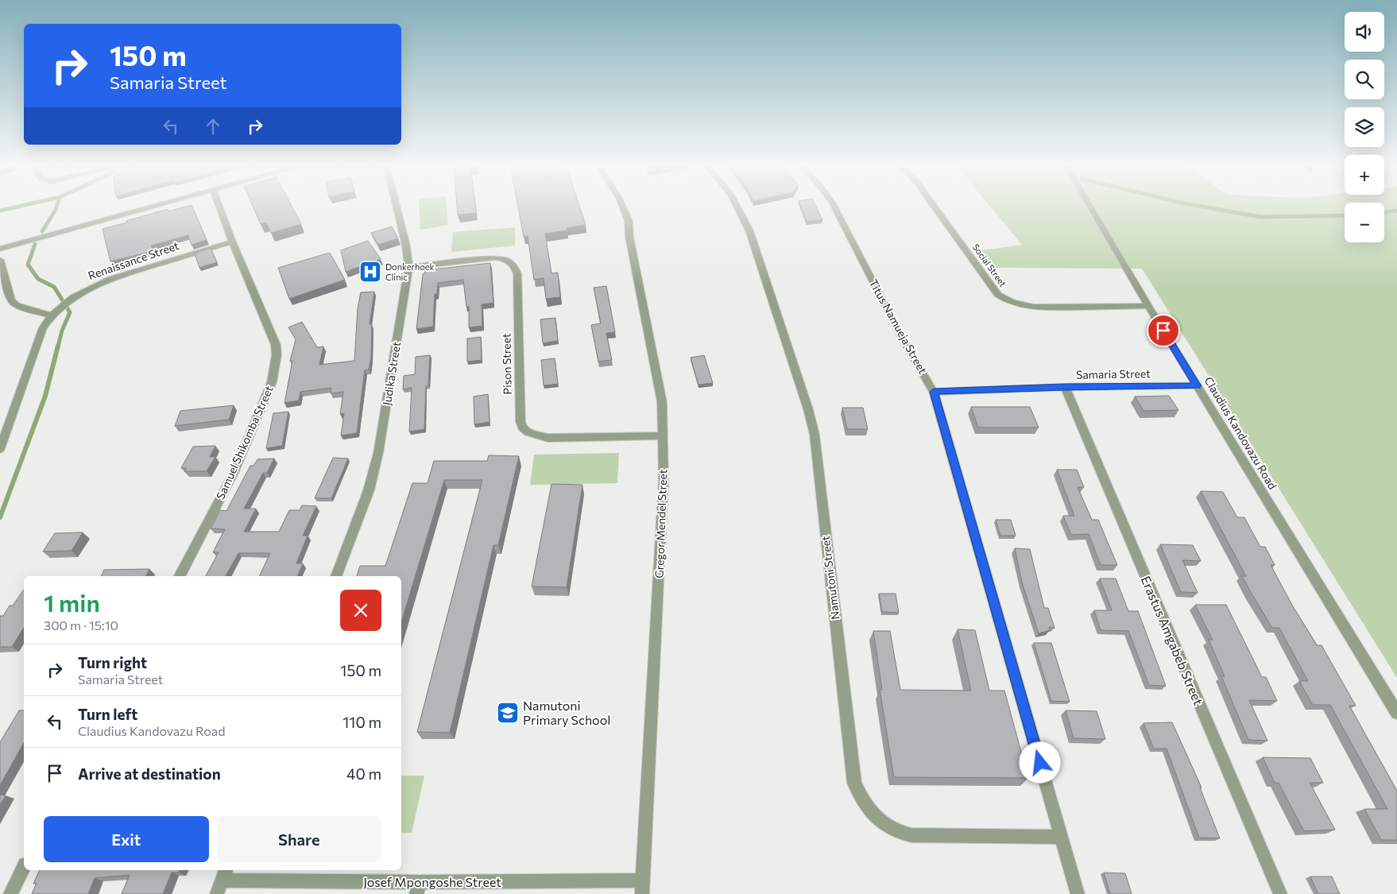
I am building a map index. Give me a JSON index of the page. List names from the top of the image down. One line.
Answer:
{"streets":{"street":["Renaissance Street","Social Street","Titus Namueja Street","Pison Street","Judika Street","Samaria Street","Claudius Kandovazu Road","Samuel Shikomba Street","Gregor Mendel Street","Namutoni Street","Erastus Amgabeb Street","Josef Mpongoshe Street"]},"crossings":[["Renaissance Street","Samuel Shikomba Street"],["Social Street","Claudius Kandovazu Road"],["Titus Namueja Street","Samaria Street"],["Titus Namueja Street","Namutoni Street"],["Pison Street","Judika Street"],["Pison Street","Gregor Mendel Street"],["Samaria Street","Claudius Kandovazu Road"],["Samaria Street","Erastus Amgabeb Street"],["Gregor Mendel Street","Josef Mpongoshe Street"]],"places":{"hospital":["Donkerhoek Clinic"],"school or university":["Namutoni Primary School"]},"page":{"map_buttons":["+","−"],"turn":["150 m","Samaria Street"],"heading":["1 min","300 m · 15:10"],"list":[{"name":"Turn right","note":"Samaria Street","value":"150 m"},{"name":"Turn left","note":"Claudius Kandovazu Road","value":"110 m"},{"name":"Arrive at destination","value":"40 m"}],"buttons":["Exit","Share"]}}
